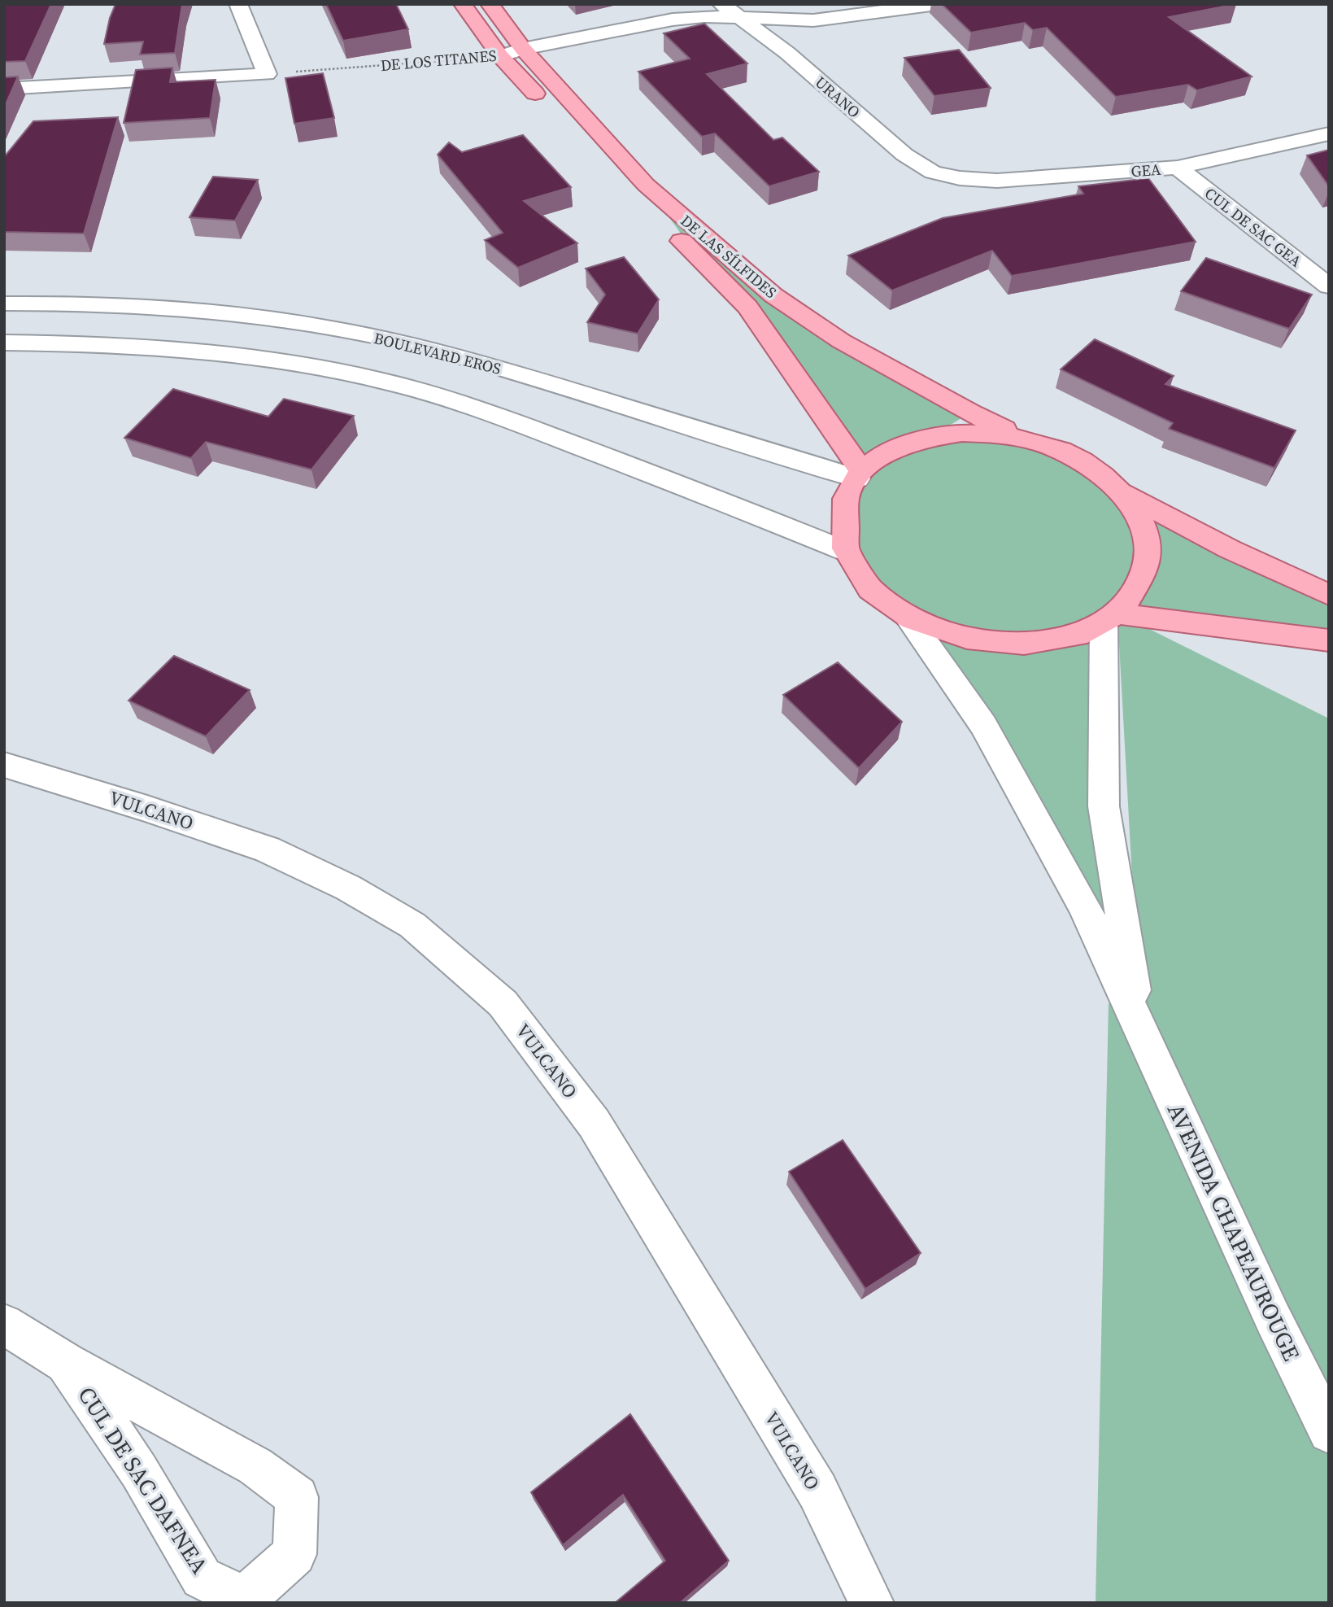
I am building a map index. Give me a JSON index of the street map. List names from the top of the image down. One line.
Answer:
{"streets":{"main road":["DE LAS SÍLFIDES"],"street":["DE LOS TITANES","URANO","GEA","CUL DE SAC GEA","BOULEVARD EROS","VULCANO","AVENIDA CHAPEAUROUGE","CUL DE SAC DAFNEA"]},"crossings":[["DE LOS TITANES","URANO"],["DE LOS TITANES","DE LAS SÍLFIDES"],["URANO","GEA"],["GEA","CUL DE SAC GEA"],["DE LAS SÍLFIDES","BOULEVARD EROS"]]}
